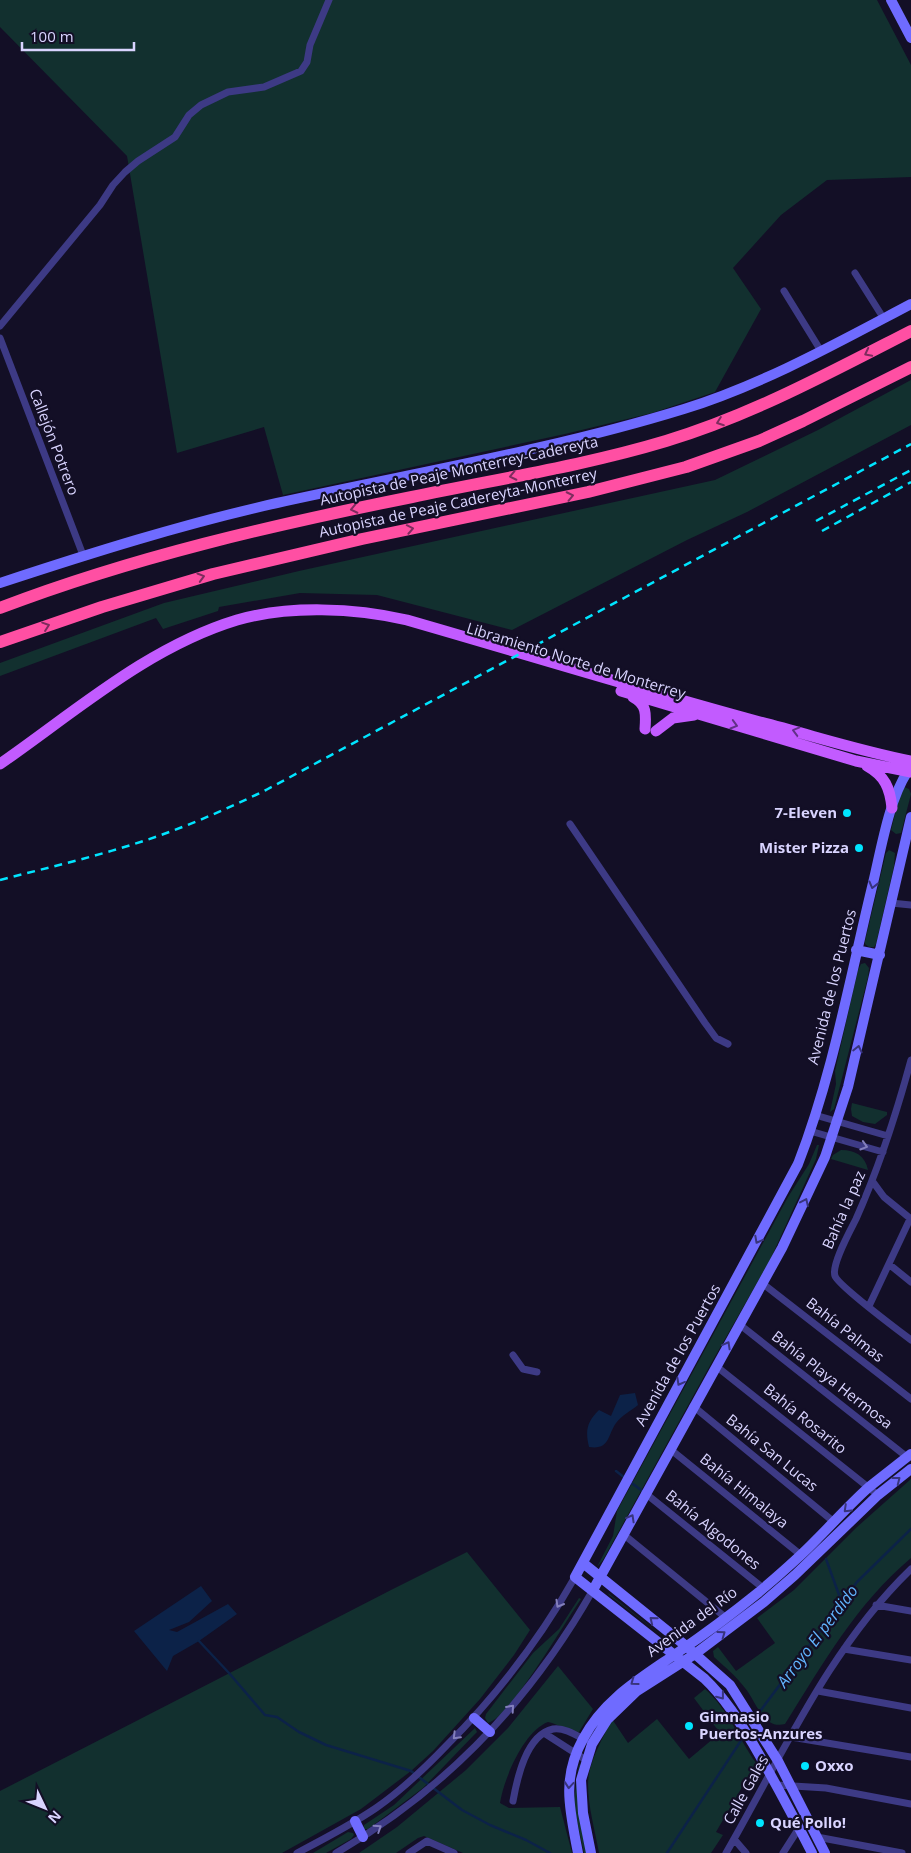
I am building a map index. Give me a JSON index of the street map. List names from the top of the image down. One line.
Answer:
{"streets":{"highway":["Autopista de Peaje Monterrey-Cadereyta","Autopista de Peaje Cadereyta-Monterrey"],"main road":["Libramiento Norte de Monterrey"],"street":["Callejón Potrero","Avenida de los Puertos","Bahía la paz","Bahía Palmas","Bahía Playa Hermosa","Bahía Rosarito","Bahía San Lucas","Bahía Himalaya","Bahía Algodones","Avenida del Río","Calle Gales"]},"crossings":[["Libramiento Norte de Monterrey","Avenida de los Puertos"],["Bahía Playa Hermosa","Avenida del Río"],["Bahía Rosarito","Avenida del Río"],["Bahía San Lucas","Avenida del Río"],["Bahía Himalaya","Avenida del Río"],["Bahía Algodones","Avenida del Río"]],"one_way":["Autopista de Peaje Monterrey-Cadereyta","Autopista de Peaje Cadereyta-Monterrey"],"water":["Arroyo El perdido"],"places":["7-Eleven","Mister Pizza","Gimnasio Puertos-Anzures","Oxxo","Qué Pollo!"],"scale_bar":"100 m","north":"bottom right"}
